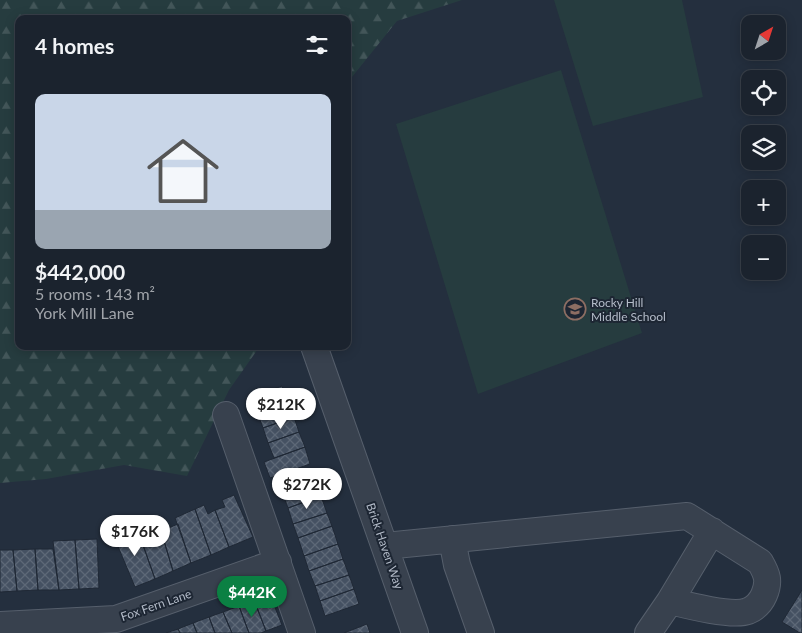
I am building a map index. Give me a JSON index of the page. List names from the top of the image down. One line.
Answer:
{"streets":{"street":["Brick Haven Way","Fox Fern Lane"]},"places":{"school or university":["Rocky Hill Middle School"]},"north":"top right","page":{"map_buttons":["+","−"],"heading":"4 homes","list":[{"name":"$442,000","note":"5 rooms · 143 m² · York Mill Lane"}],"price":["$212K","$272K","$176K","$442K"]}}
